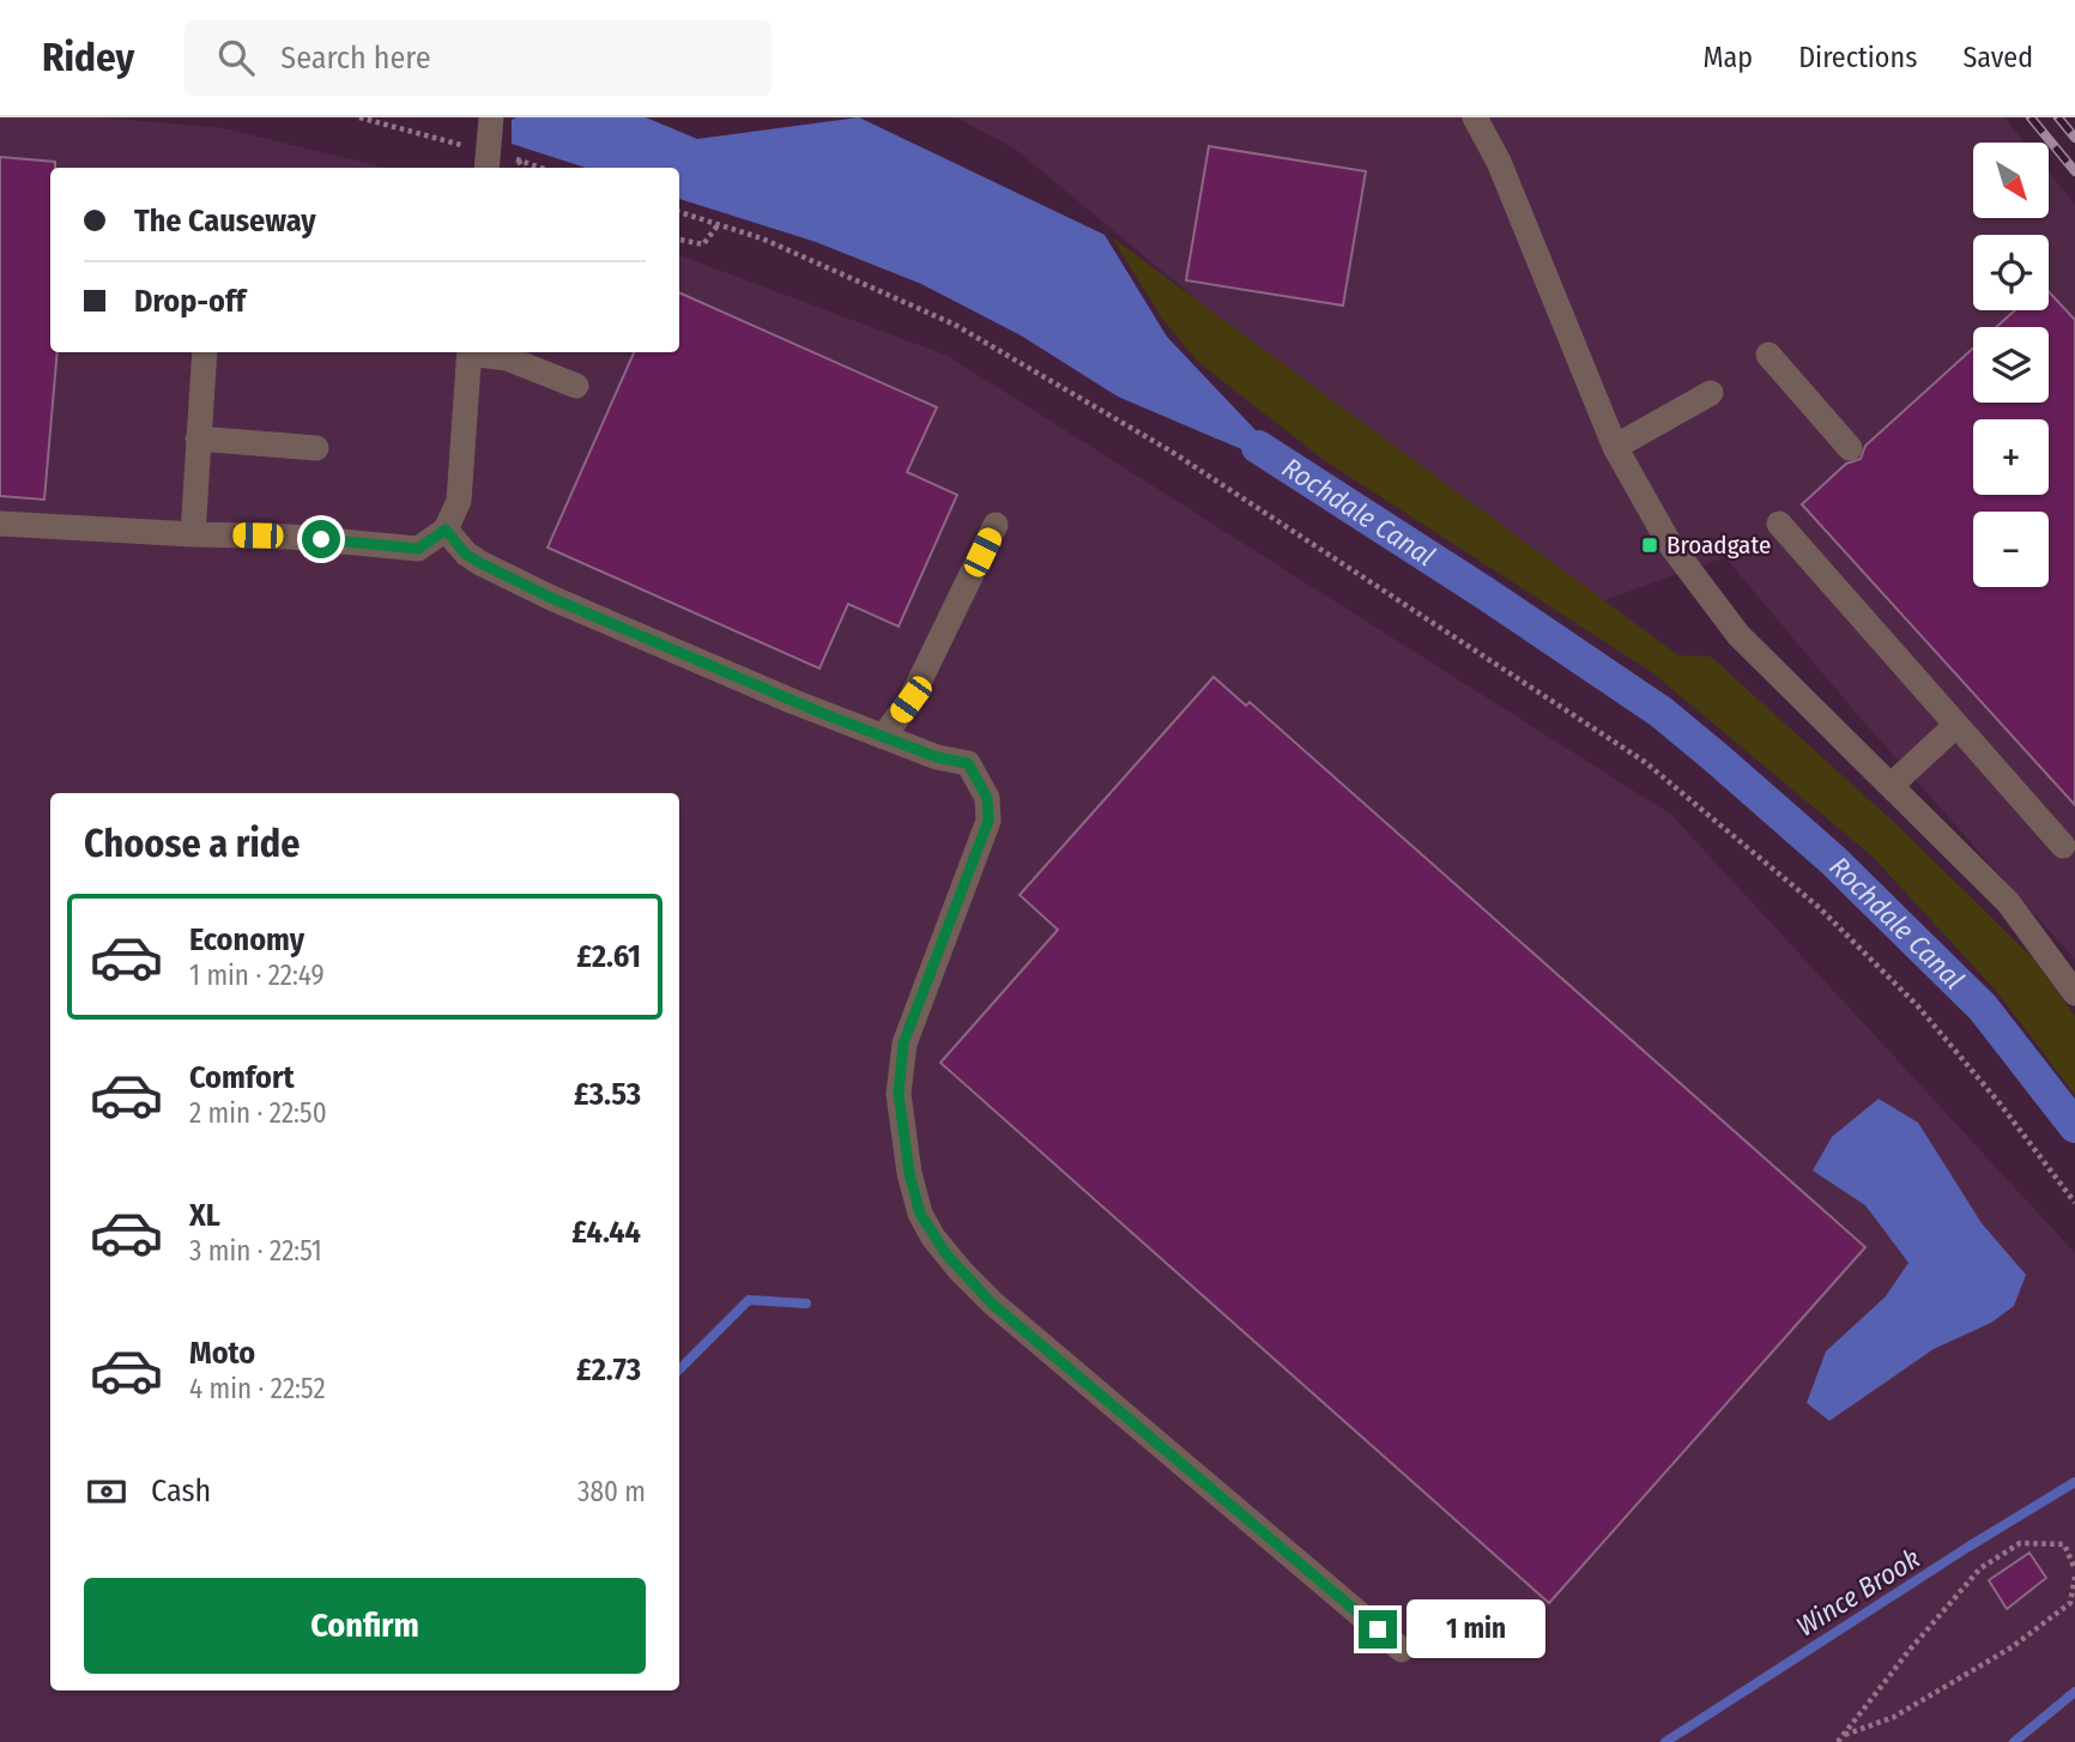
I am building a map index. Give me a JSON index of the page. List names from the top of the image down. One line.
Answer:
{"water":["Rochdale Canal","Wince Brook"],"places":{"transit":["Broadgate"]},"north":"bottom right","page":{"header":"Ridey","search":"Search here","nav":["Map","Directions","Saved"],"map_buttons":["+","−"],"banner":["The Causeway","Drop-off"],"heading":"Choose a ride","list":[{"name":"Economy","note":"1 min · 22:49","value":"£2.61"},{"name":"Comfort","note":"2 min · 22:50","value":"£3.53"},{"name":"XL","note":"3 min · 22:51","value":"£4.44"},{"name":"Moto","note":"4 min · 22:52","value":"£2.73"}],"pay":["Cash","380 m"],"buttons":"Confirm","bubble":"1 min"}}
